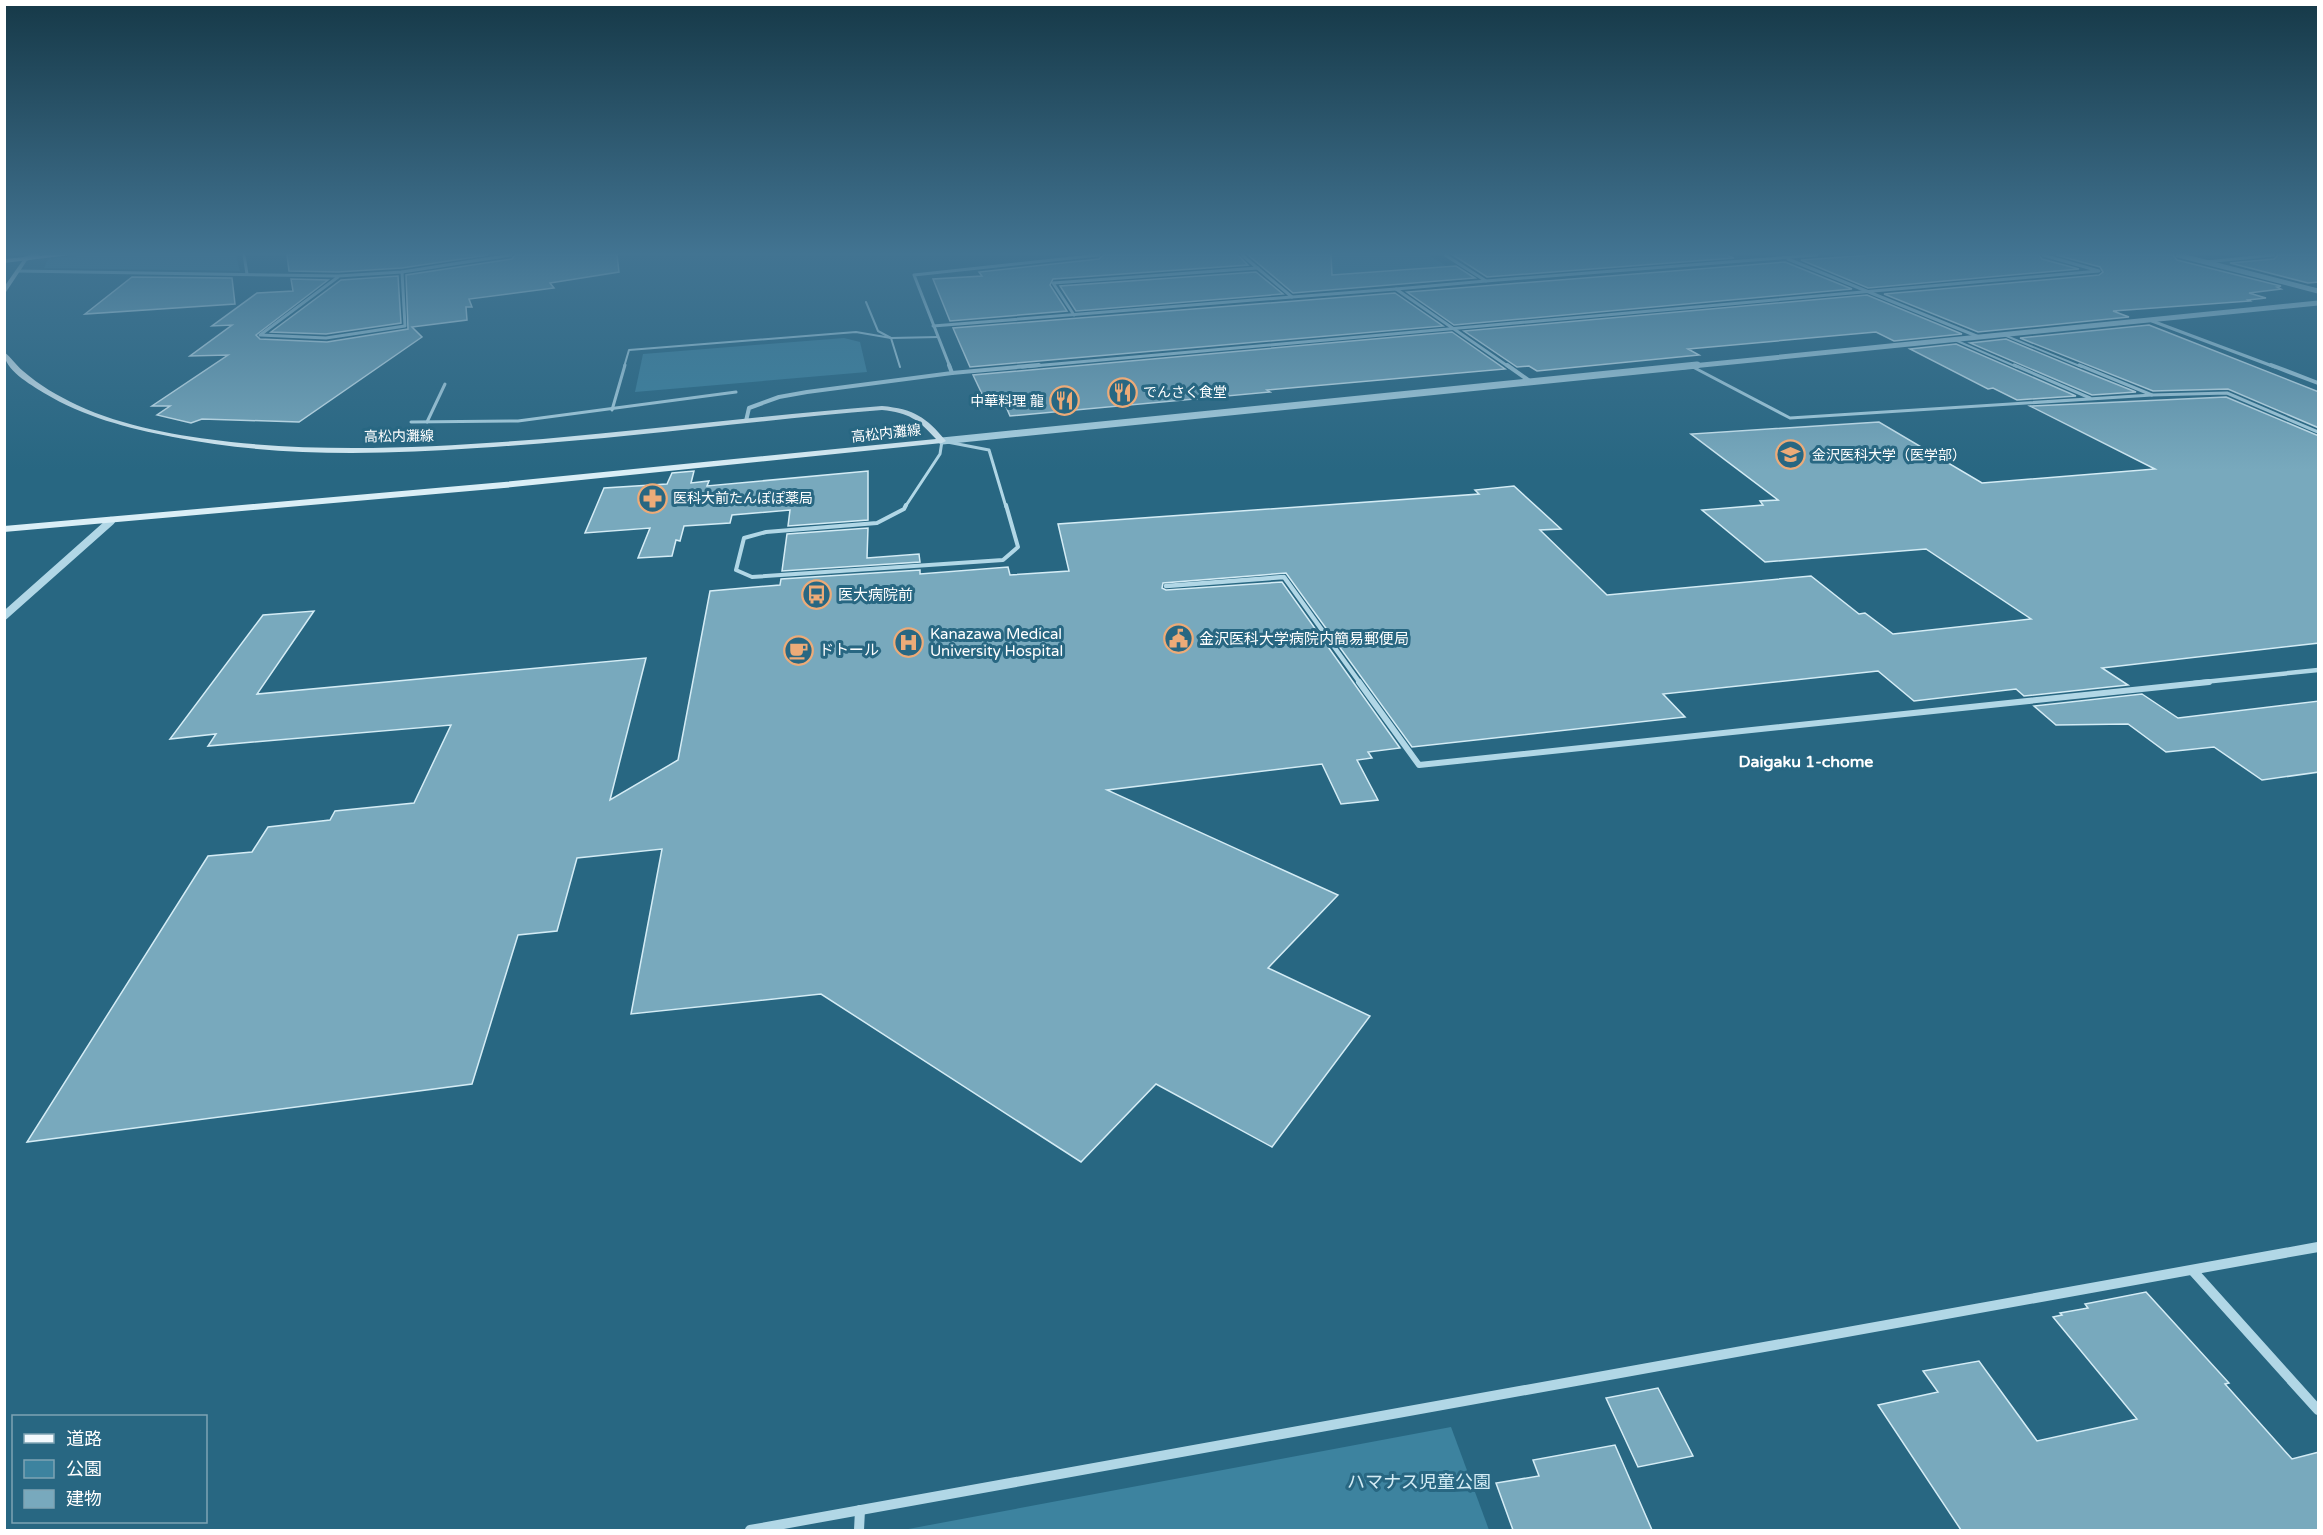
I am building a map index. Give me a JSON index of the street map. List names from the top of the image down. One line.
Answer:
{"streets":{"main road":["高松内灘線"]},"districts":["Daigaku 1-chome"],"parks":["ハマナス児童公園"],"places":{"restaurant":["でんさく食堂","中華料理 龍"],"school or university":["金沢医科大学（医学部）"],"pharmacy":["医科大前たんぽぽ薬局"],"bus stop":["医大病院前"],"public building":["金沢医科大学病院内簡易郵便局"],"hospital":["Kanazawa Medical University Hospital"],"cafe":["ドトール"]},"legend":["道路","公園","建物"]}
